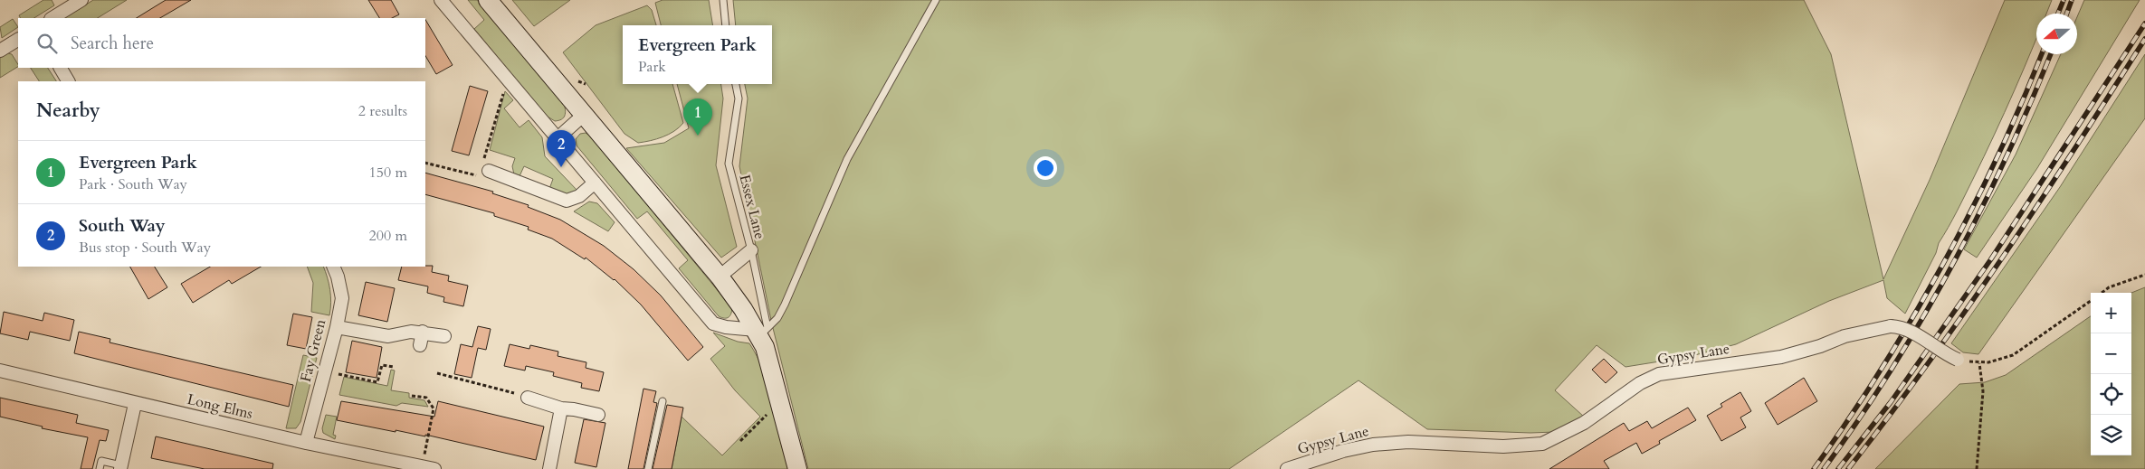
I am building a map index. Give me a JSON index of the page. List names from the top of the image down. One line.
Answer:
{"streets":{"street":["Fay Green","Gypsy Lane","Long Elms"],"lane":["Essex Lane"]},"crossings":[["Fay Green","Long Elms"]],"north":"left","page":{"search":"Search here","popup":["Evergreen Park","Park"],"heading":["Nearby","2 results"],"pins":["1","2"],"list":[{"mark":"1","name":"Evergreen Park","note":"Park · South Way","value":"150 m"},{"mark":"2","name":"South Way","note":"Bus stop · South Way","value":"200 m"}],"map_buttons":["+","−"]}}
